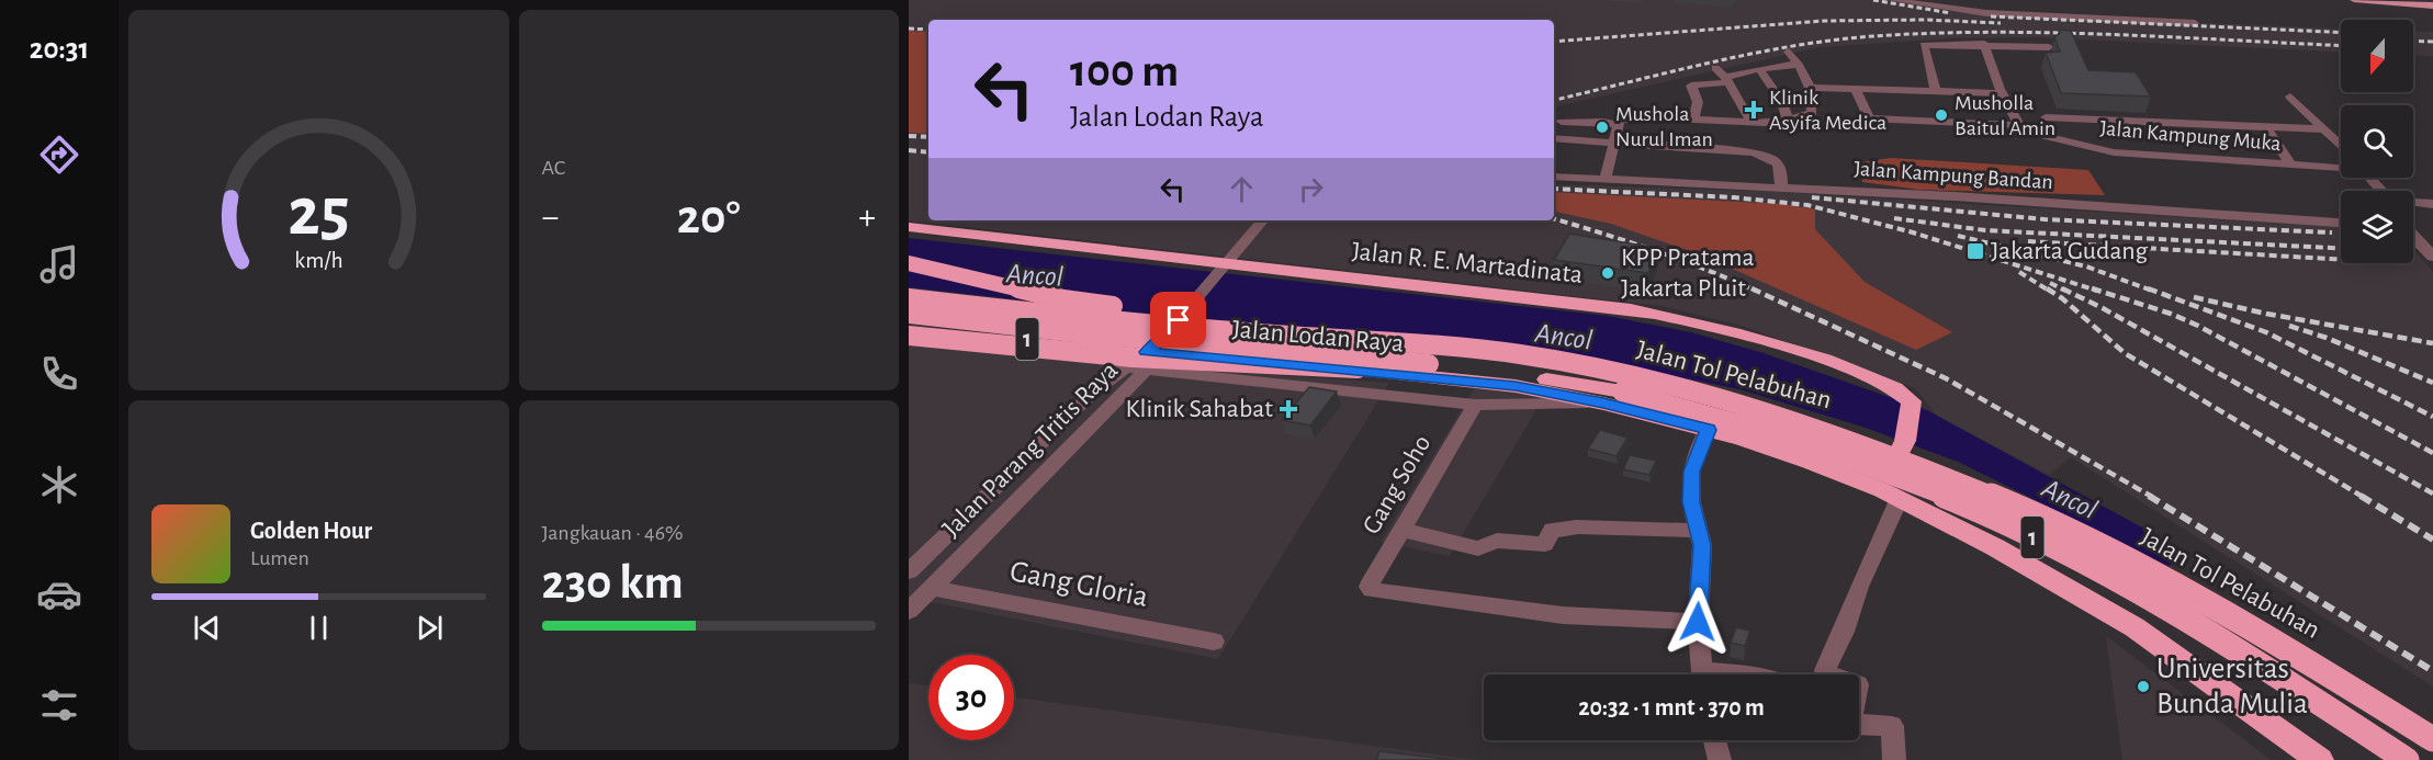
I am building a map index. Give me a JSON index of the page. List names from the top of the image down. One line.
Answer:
{"streets":{"highway":["Jalan R. E. Martadinata","Jalan Lodan Raya","1","Jalan Tol Pelabuhan"],"street":["Jalan Kampung Muka","Jalan Kampung Bandan","Jalan Parang Tritis Raya","Gang Soho","Gang Gloria"]},"crossings":[["Jalan R. E. Martadinata","Jalan Lodan Raya"],["Jalan Lodan Raya","Jalan Parang Tritis Raya"],["Jalan Lodan Raya","Gang Soho"],["Jalan Parang Tritis Raya","Gang Gloria"]],"water":["Ancol"],"places":{"health":["Klinik Asyifa Medica","Klinik Sahabat"],"other":["Musholla Baitul Amin","Mushola Nurul Iman","KPP Pratama Jakarta Pluit","Universitas Bunda Mulia"],"transit":["Jakarta Gudang"]},"north":"bottom","page":{"tabs":"20:31","tile":["AC",["Jangkauan · 46%","230 km"]],"turn":["100 m","Jalan Lodan Raya"],"heat":["−","20°","+"],"song":["Golden Hour","Lumen"],"limit":"30","trip":"20:32 · 1 mnt · 370 m","gauge":["25","km/h"]}}
